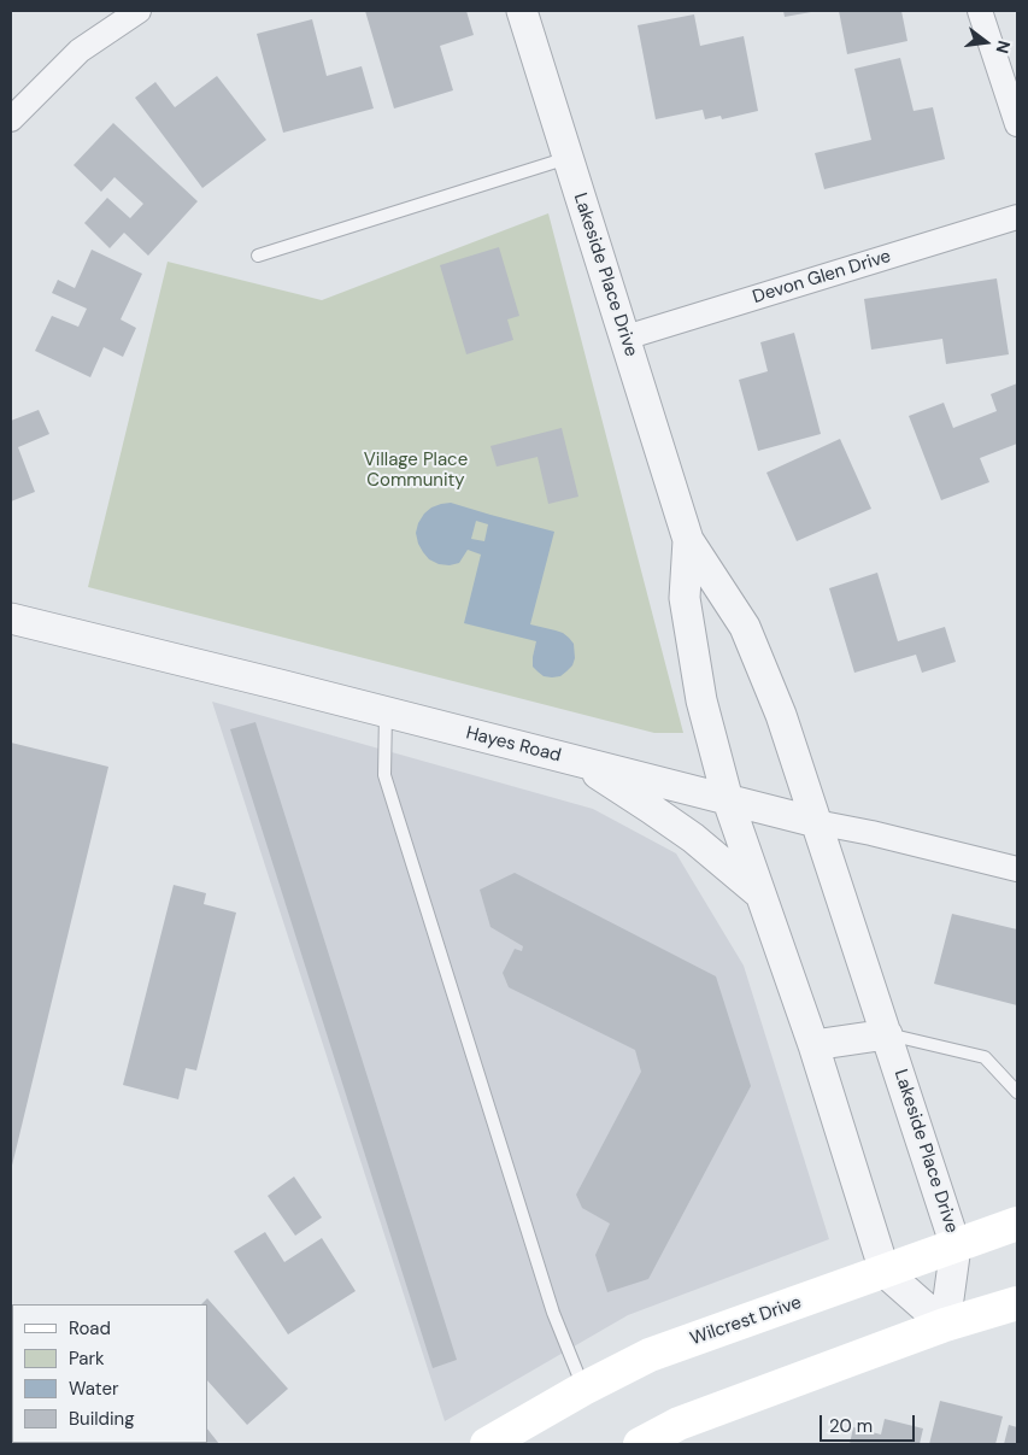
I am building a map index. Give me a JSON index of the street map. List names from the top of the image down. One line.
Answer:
{"streets":{"main road":["Wilcrest Drive"],"street":["Lakeside Place Drive","Devon Glen Drive","Hayes Road"]},"crossings":[["Lakeside Place Drive","Devon Glen Drive"],["Lakeside Place Drive","Hayes Road"],["Lakeside Place Drive","Wilcrest Drive"]],"parks":["Village Place Community"],"legend":["Road","Park","Water","Building"],"scale_bar":"20 m","north":"right"}
